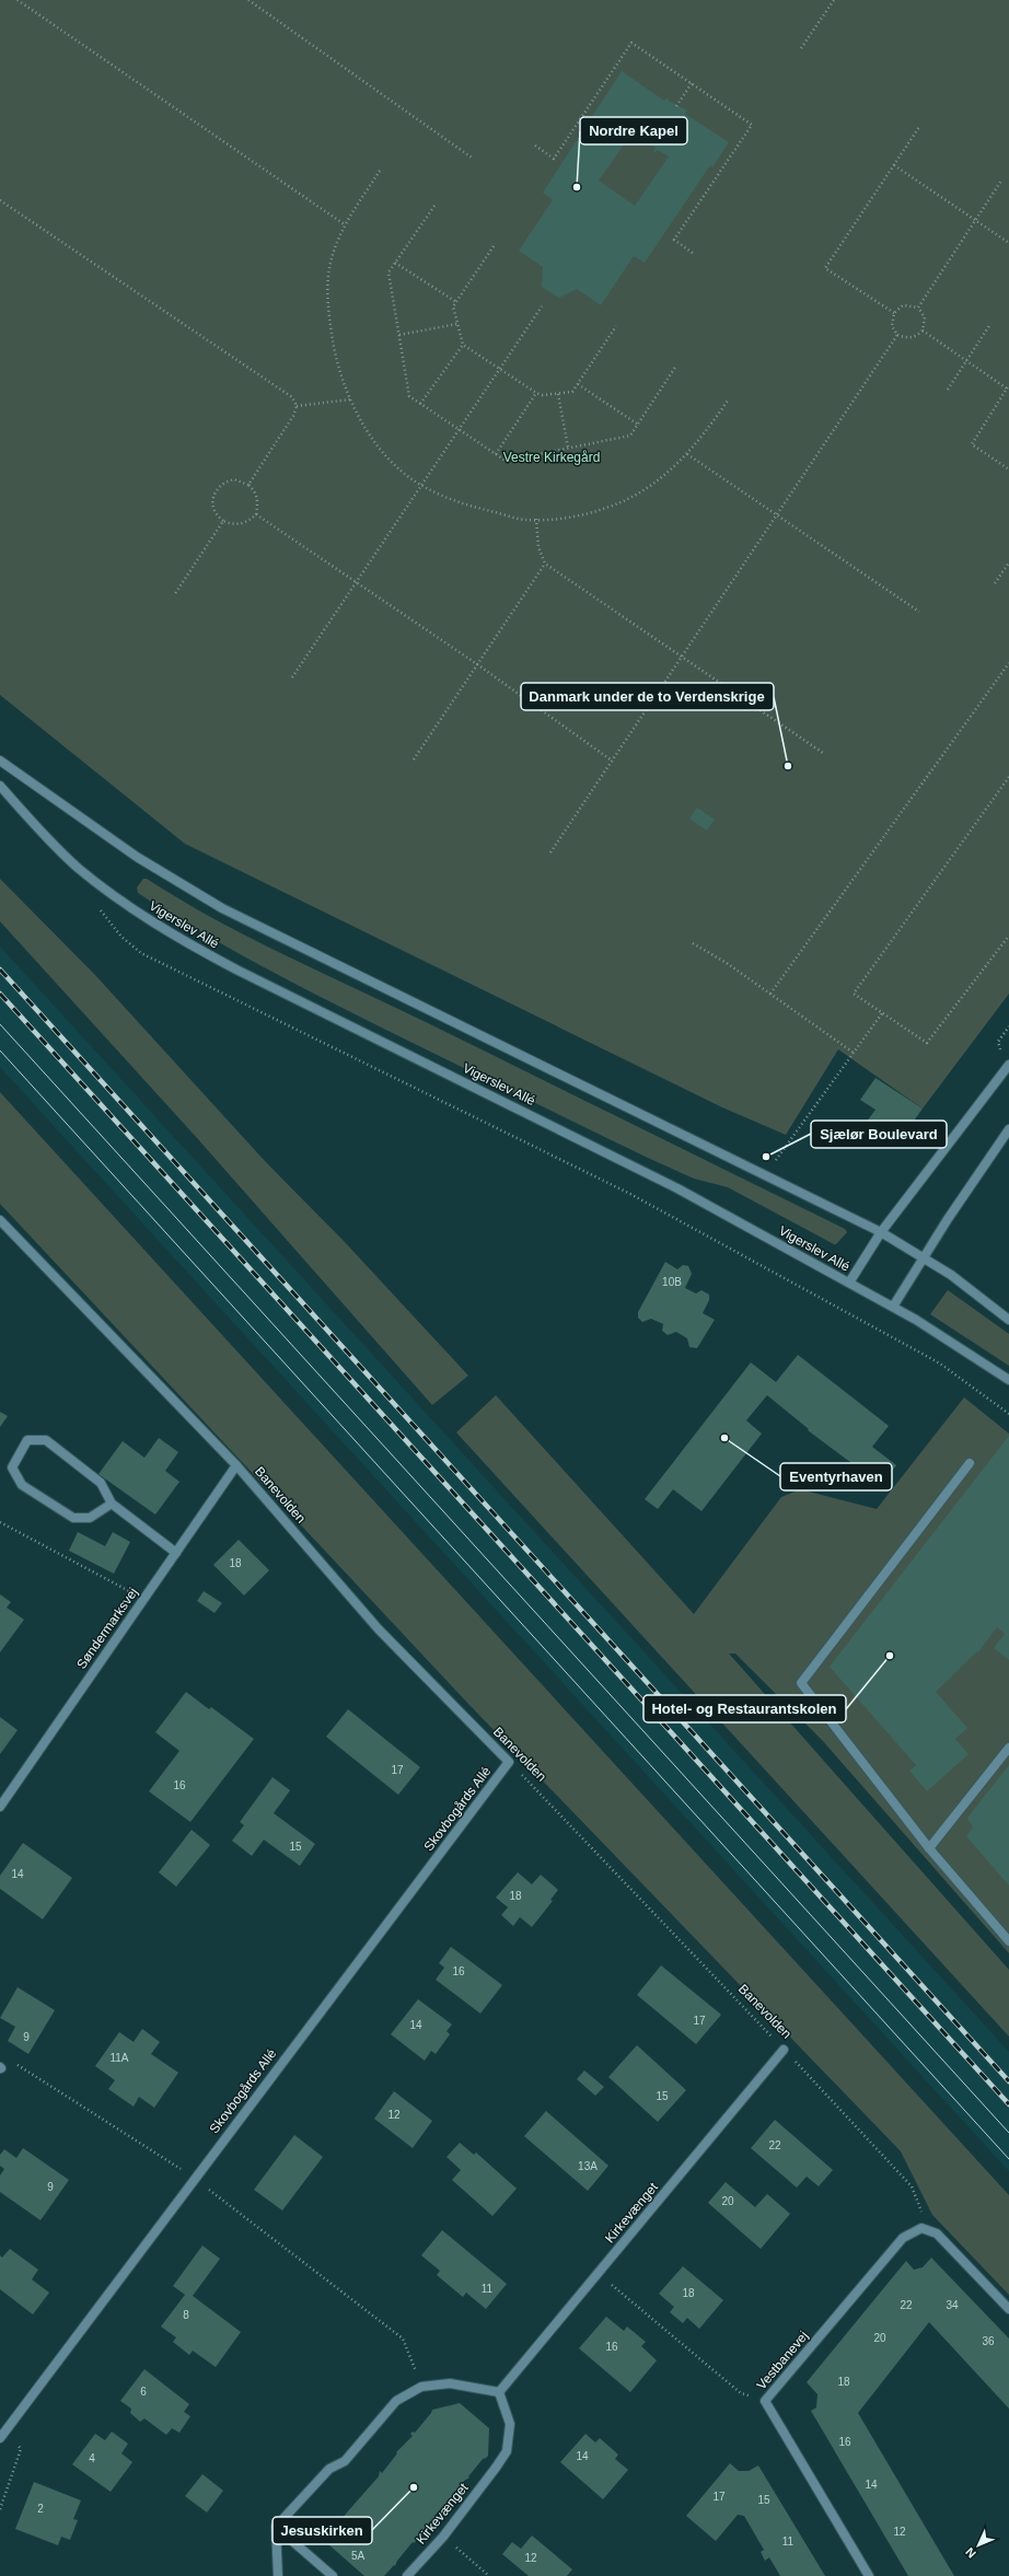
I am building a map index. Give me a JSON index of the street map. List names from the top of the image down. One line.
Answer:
{"streets":{"street":["Vigerslev Allé","Banevolden","Søndermarksvej","Skovbogårds Allé","Kirkevænget","Vestbanevej"]},"crossings":[["Banevolden","Søndermarksvej"],["Banevolden","Skovbogårds Allé"],["Banevolden","Kirkevænget"],["Banevolden","Vestbanevej"]],"parks":["Vestre Kirkegård"],"places":["Nordre Kapel","Danmark under de to Verdenskrige","Sjælør Boulevard","Eventyrhaven","Hotel- og Restaurantskolen","Jesuskirken"],"house_numbers":["10B","18","17","16","15","14","18","16","17","14","9","11A","15","12","22","13A","9","20","11","18","22","34","8","20","36","16","18","6","16","14","4","14","17","15","2","12","11","5A","12"],"north":"bottom left"}
